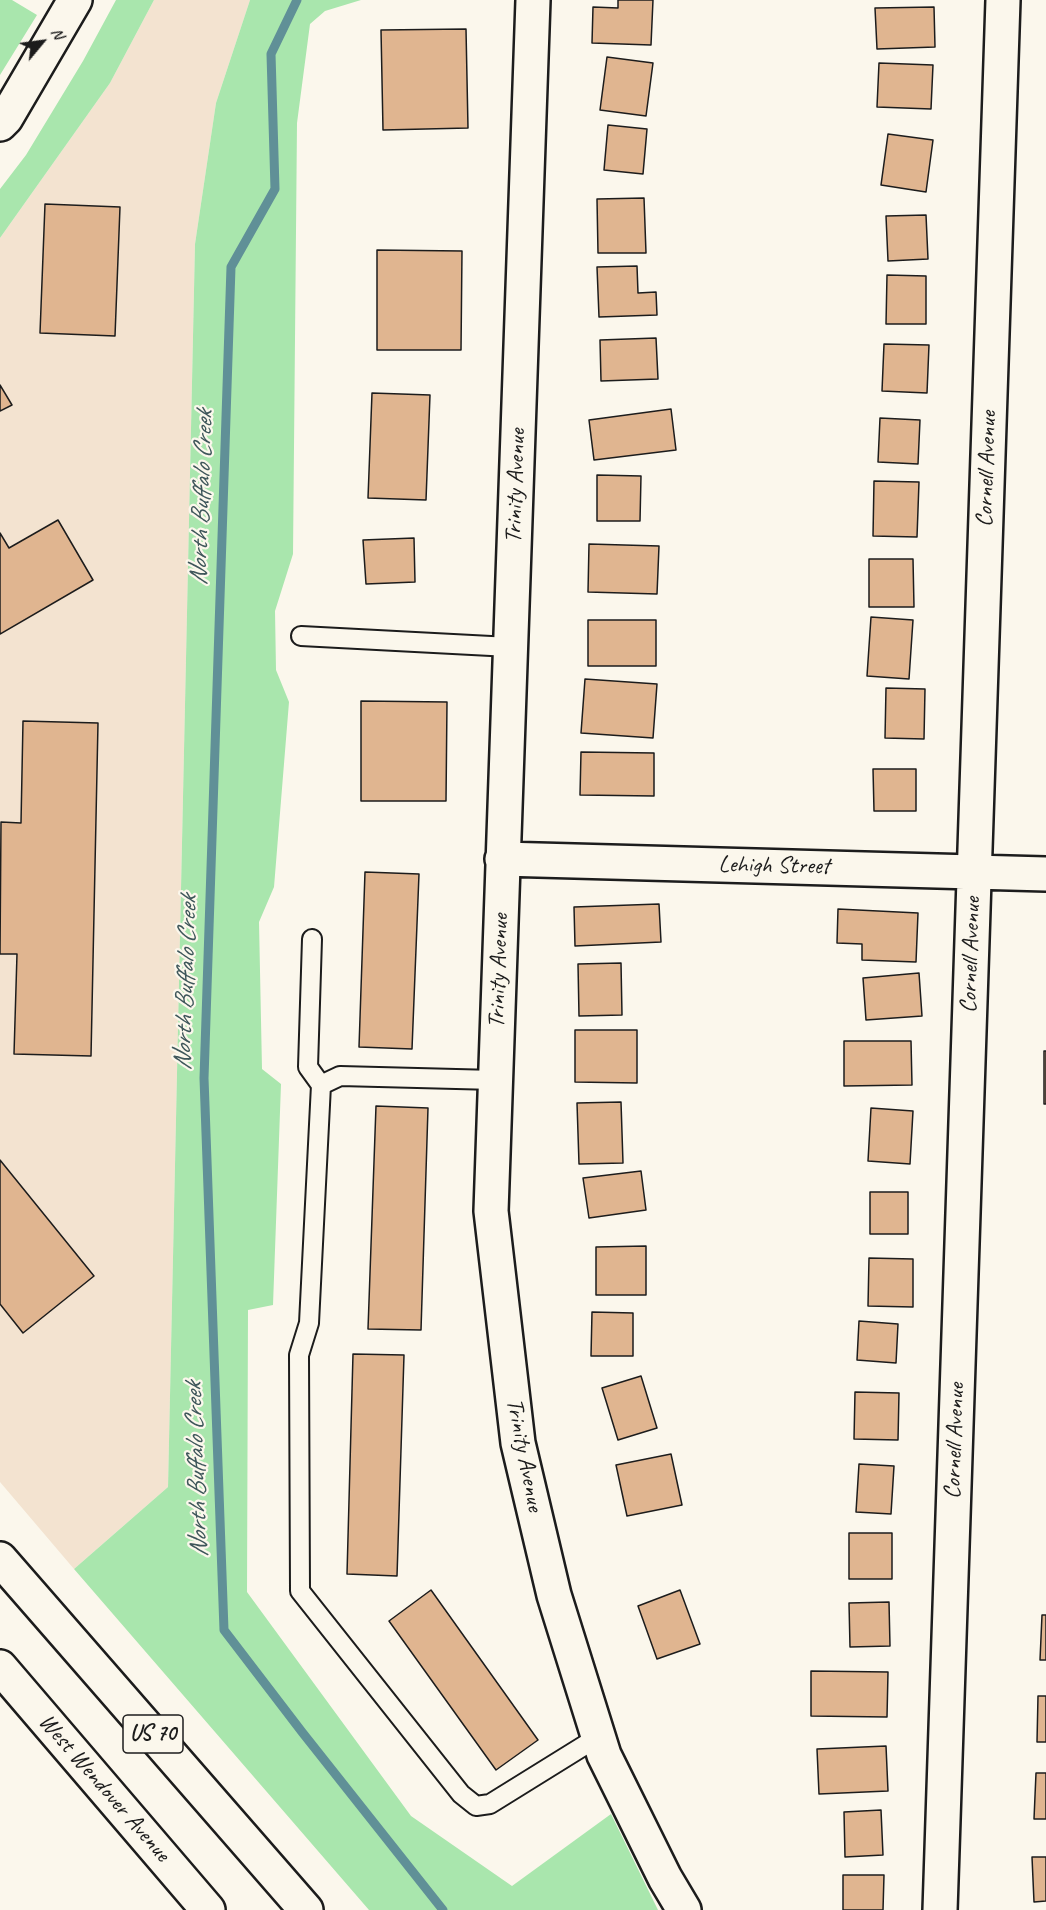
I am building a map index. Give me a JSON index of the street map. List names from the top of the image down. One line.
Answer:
{"streets":{"main road":["Cornell Avenue","Trinity Avenue","Lehigh Street","US 70","West Wendover Avenue"]},"crossings":[["Cornell Avenue","Lehigh Street"],["Trinity Avenue","Lehigh Street"]],"water":["North Buffalo Creek"],"north":"top right"}
